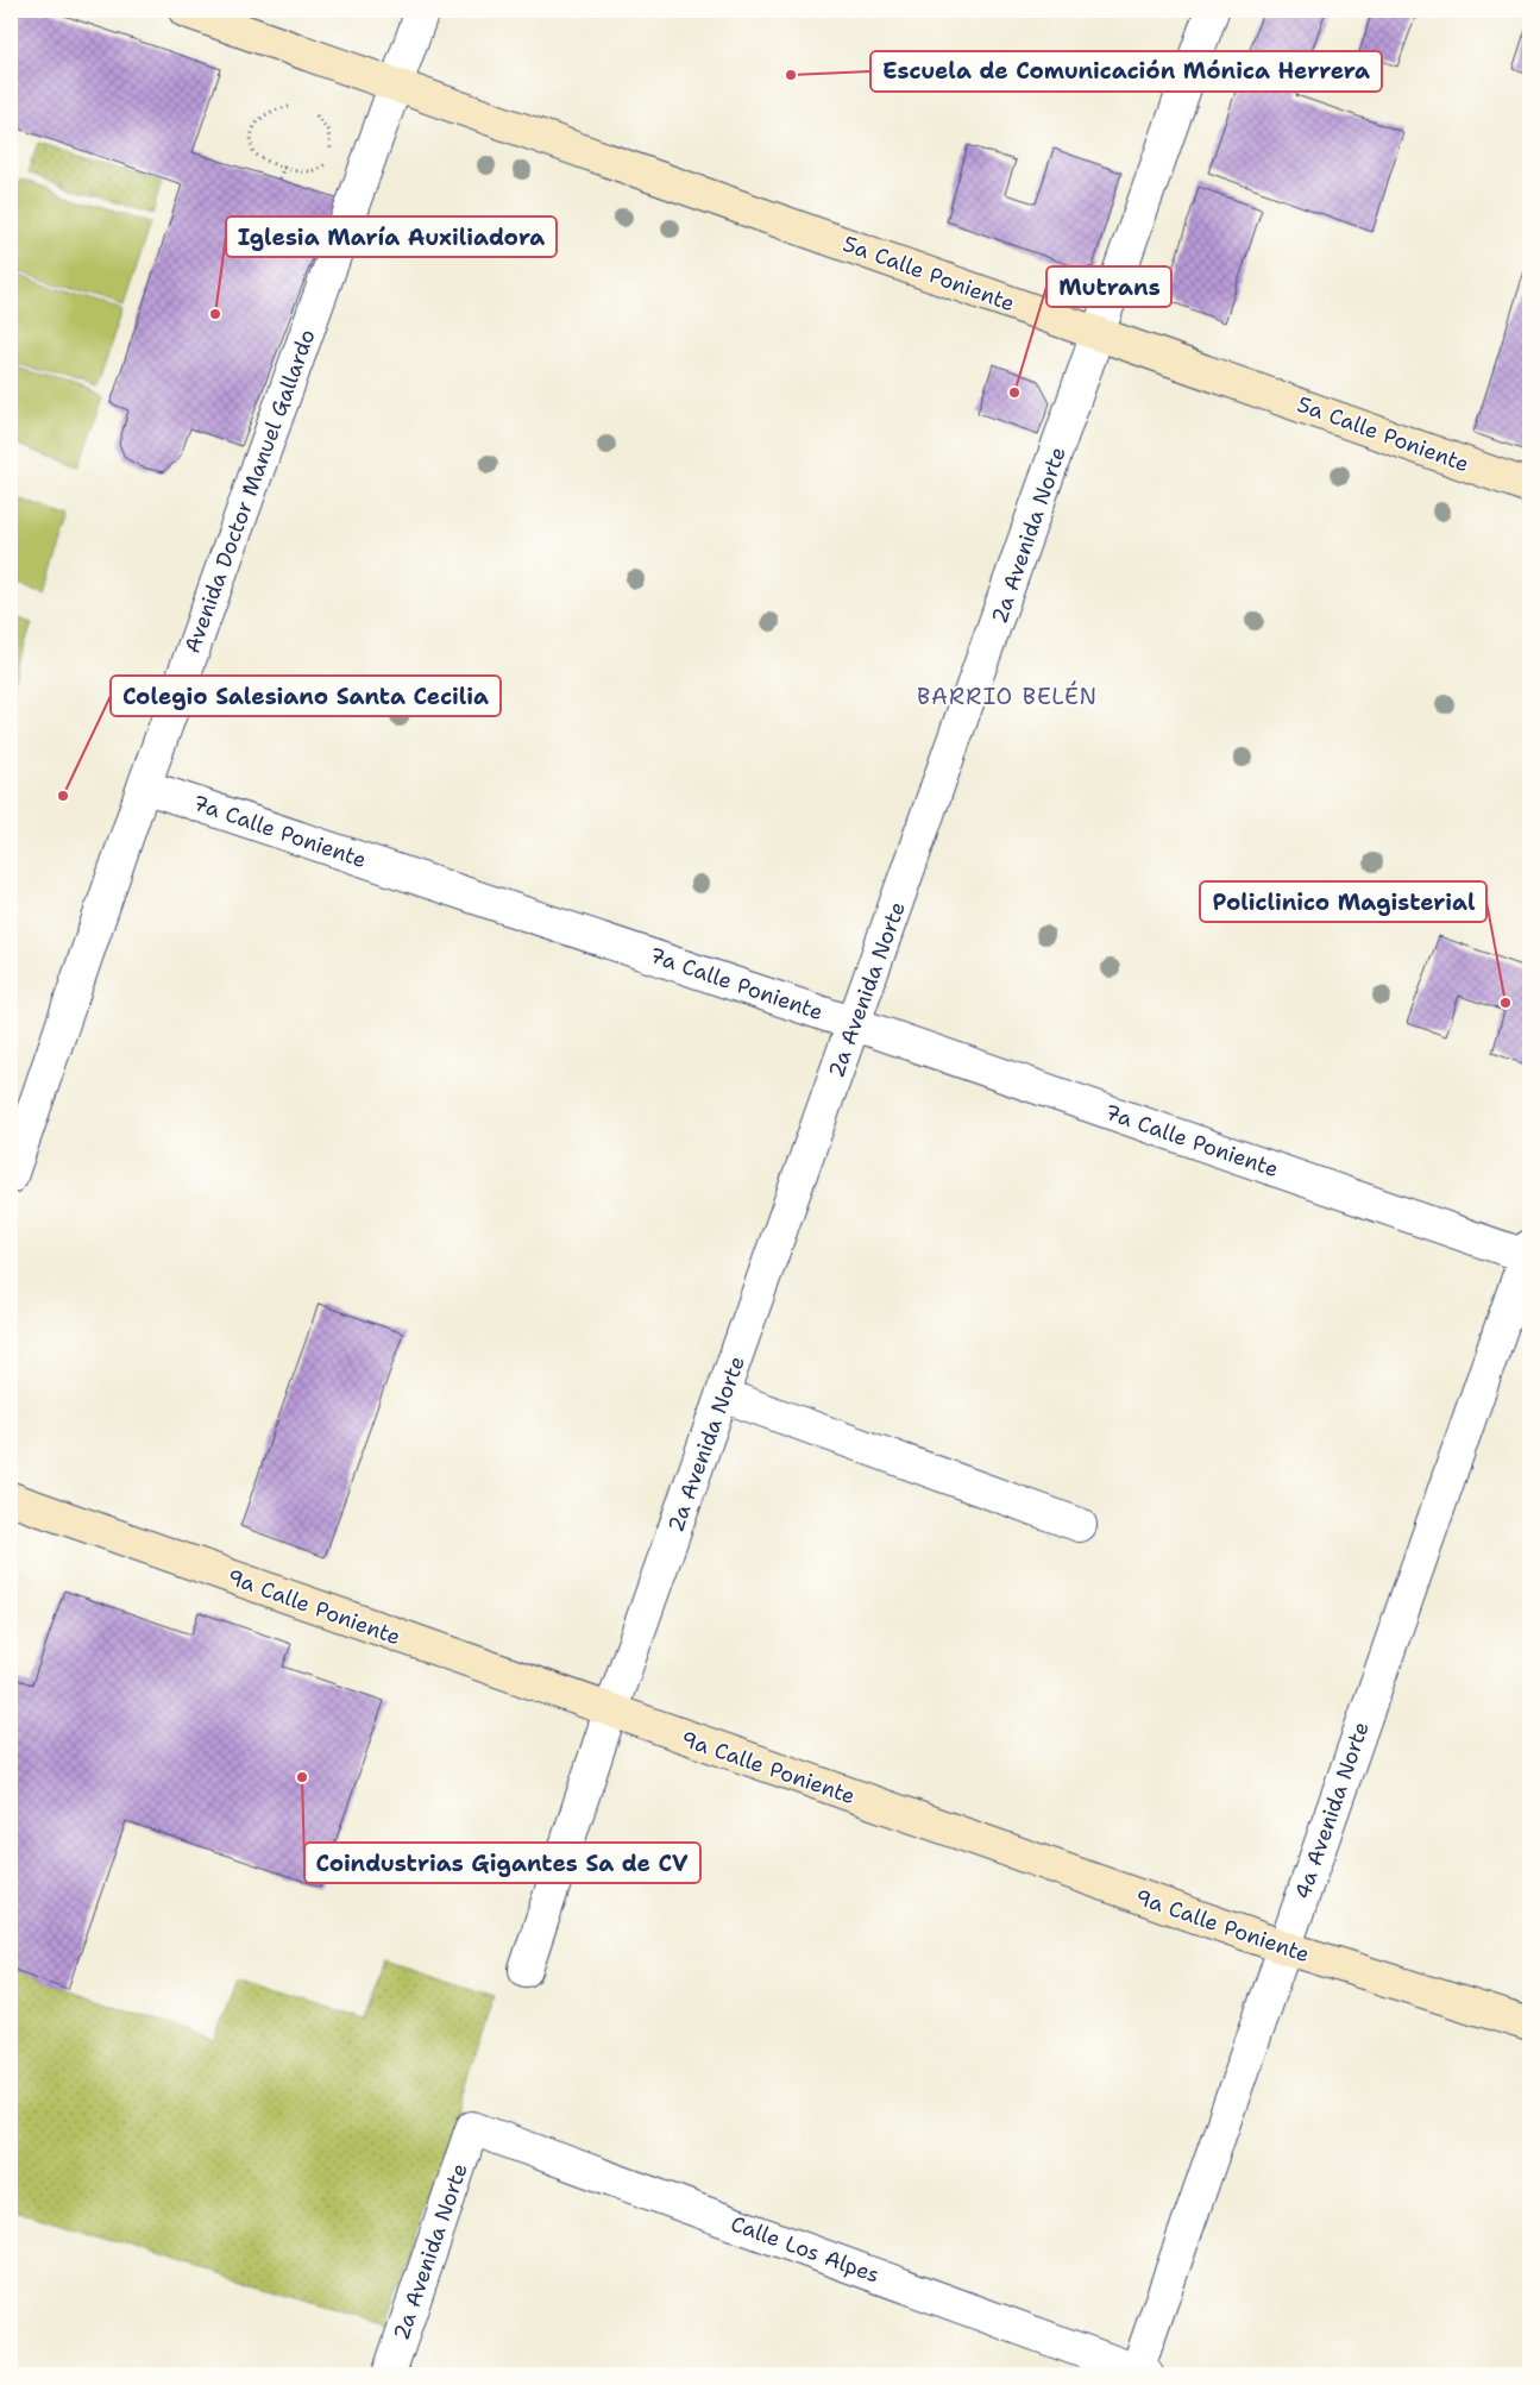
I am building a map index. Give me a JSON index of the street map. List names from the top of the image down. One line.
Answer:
{"streets":{"main road":["5a Calle Poniente","9a Calle Poniente"],"street":["Avenida Doctor Manuel Gallardo","2a Avenida Norte","7a Calle Poniente","4a Avenida Norte","Calle Los Alpes"]},"crossings":[["5a Calle Poniente","Avenida Doctor Manuel Gallardo"],["5a Calle Poniente","2a Avenida Norte"],["Avenida Doctor Manuel Gallardo","7a Calle Poniente"],["2a Avenida Norte","7a Calle Poniente"],["2a Avenida Norte","9a Calle Poniente"],["2a Avenida Norte","Calle Los Alpes"],["7a Calle Poniente","4a Avenida Norte"],["9a Calle Poniente","4a Avenida Norte"],["4a Avenida Norte","Calle Los Alpes"]],"districts":["BARRIO BELÉN"],"places":["Escuela de Comunicación Mónica Herrera","Iglesia María Auxiliadora","Mutrans","Colegio Salesiano Santa Cecilia","Policlinico Magisterial","Coindustrias Gigantes Sa de CV"]}
